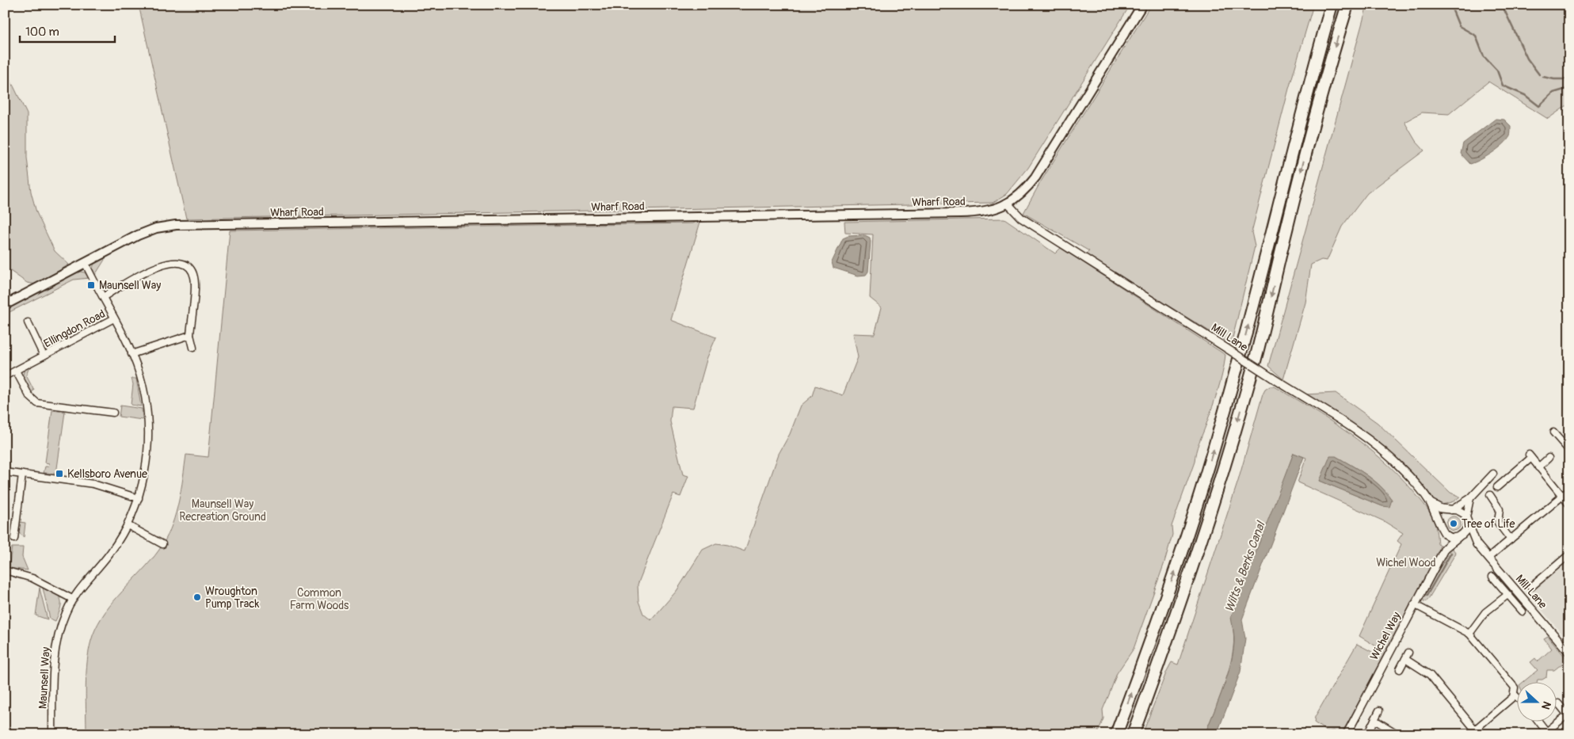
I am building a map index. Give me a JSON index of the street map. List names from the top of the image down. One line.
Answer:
{"streets":{"main road":["Wharf Road"],"street":["Ellingdon Road","Mill Lane","Wichel Way","Maunsell Way"]},"crossings":[["Wharf Road","Mill Lane"],["Wharf Road","Maunsell Way"],["Ellingdon Road","Maunsell Way"],["Mill Lane","Wichel Way"]],"water":["Wilts & Berks Canal"],"parks":["Maunsell Way Recreation Ground","Wichel Wood","Common Farm Woods"],"places":{"transit":["Maunsell Way","Kellsboro Avenue"],"other":["Tree of Life","Wroughton Pump Track"]},"scale_bar":"100 m","north":"right"}
